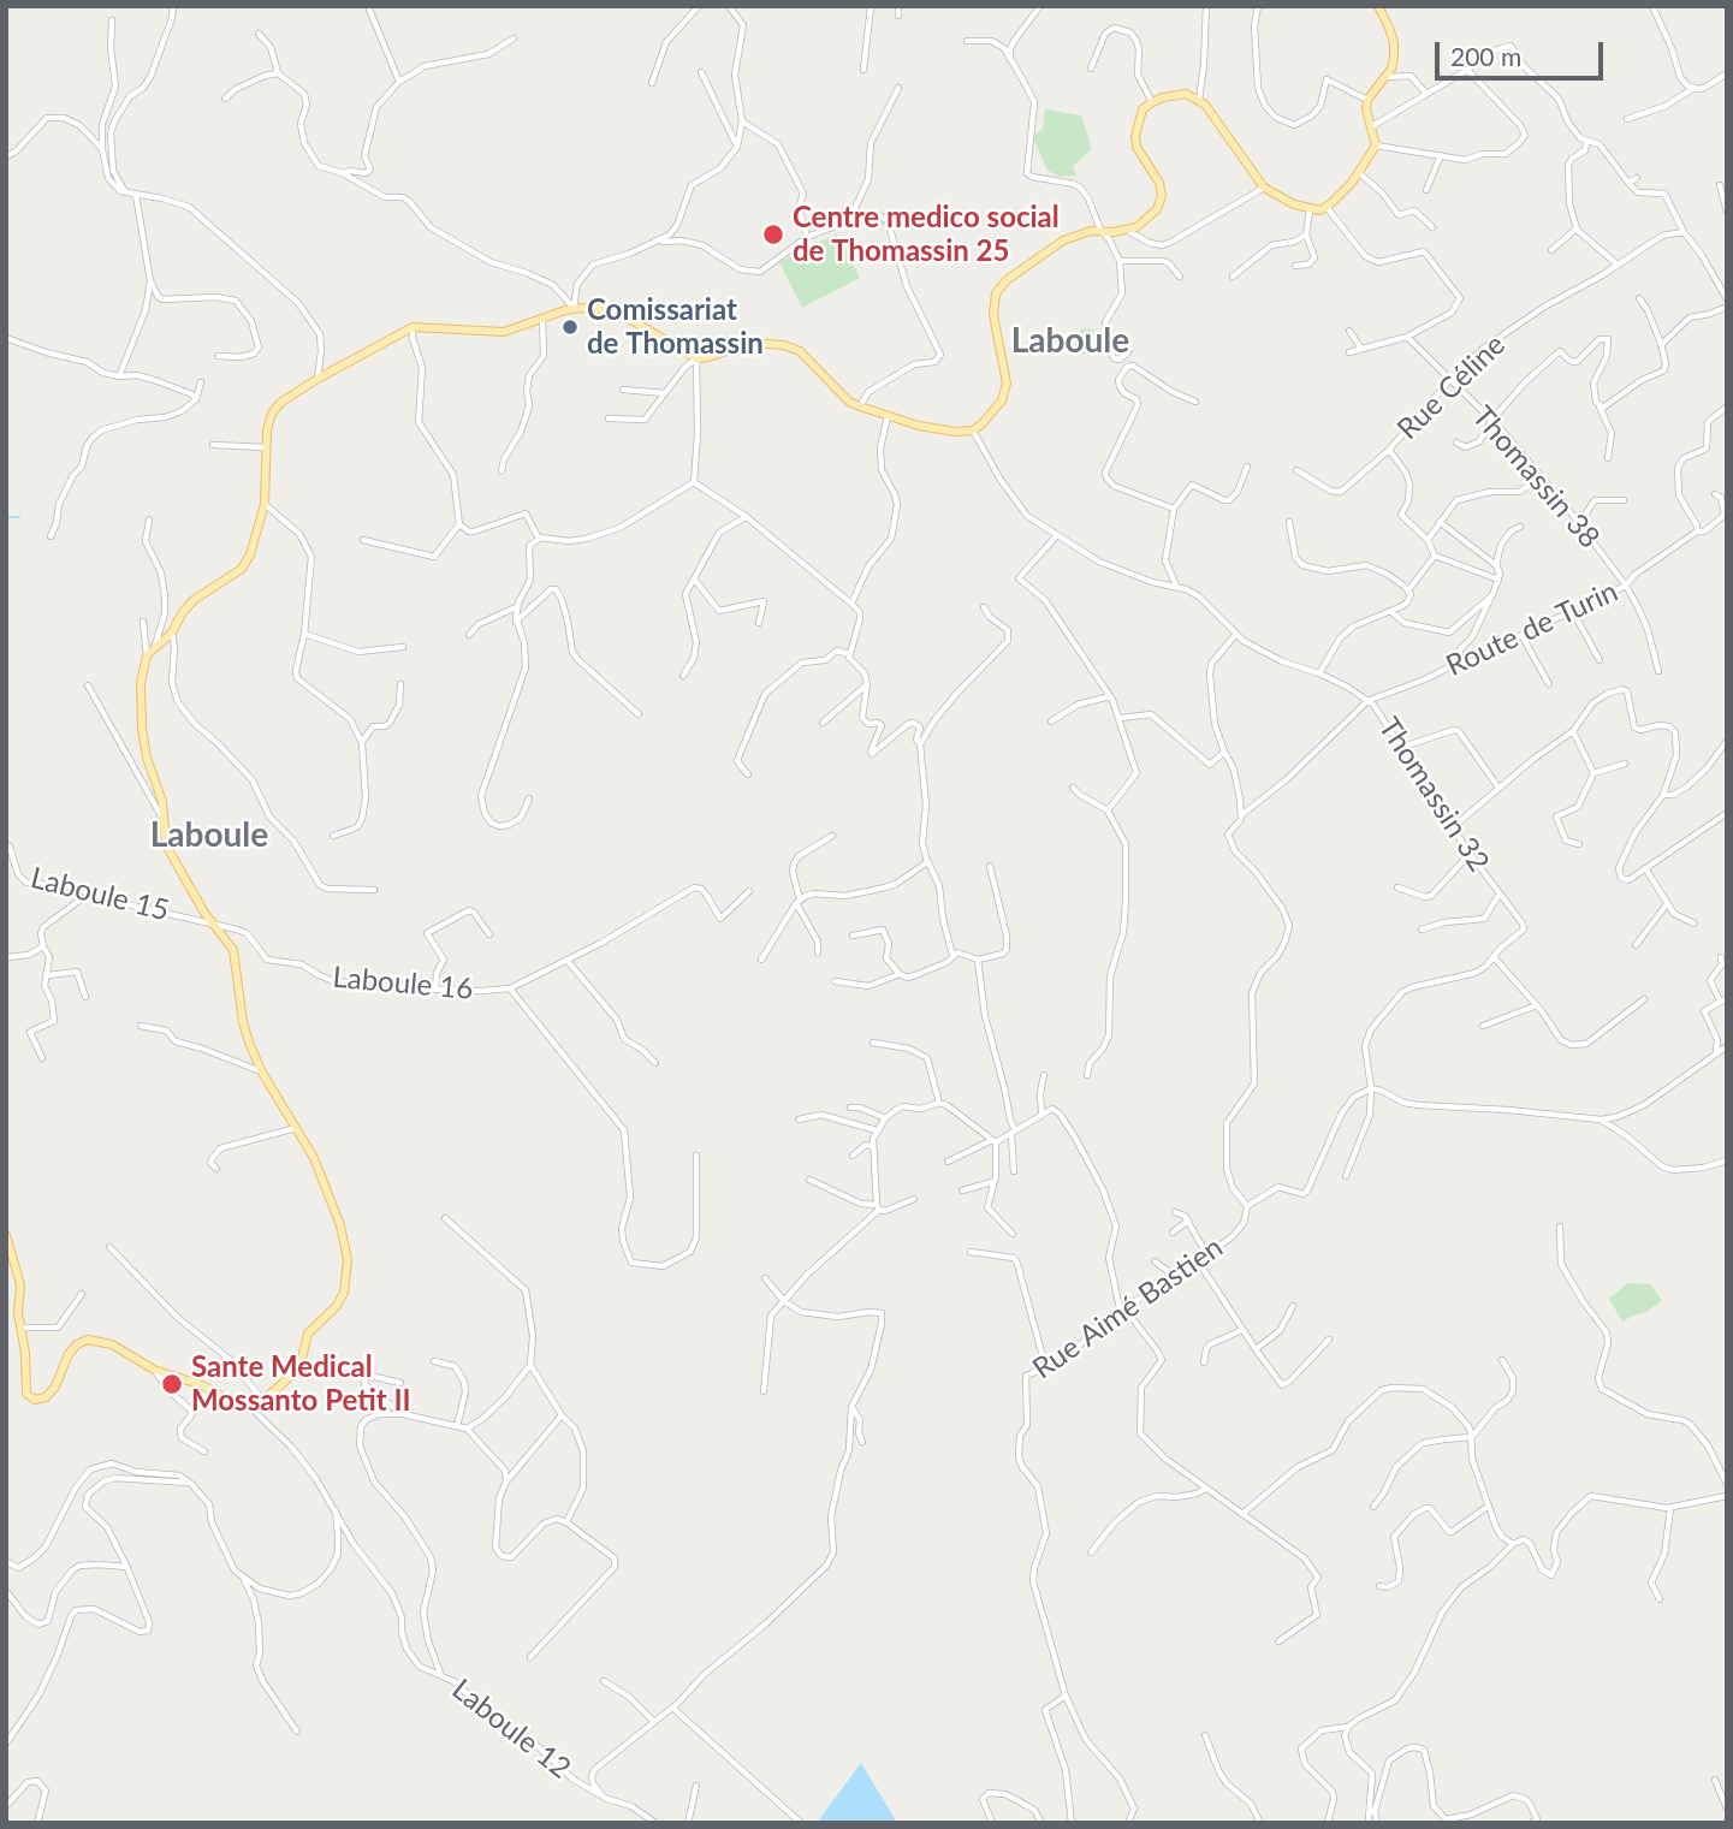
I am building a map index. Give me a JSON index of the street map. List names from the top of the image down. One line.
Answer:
{"streets":{"street":["Rue Céline","Thomassin 38","Route de Turin","Thomassin 32","Laboule 15","Laboule 16","Rue Aimé Bastien","Laboule 12"]},"crossings":[["Rue Céline","Thomassin 38"],["Thomassin 38","Route de Turin"],["Route de Turin","Thomassin 32"],["Laboule 15","Laboule 16"]],"districts":["Laboule","Laboule"],"places":["Centre medico social de Thomassin 25","Comissariat de Thomassin","Sante Medical Mossanto Petit II"],"scale_bar":"200 m"}
